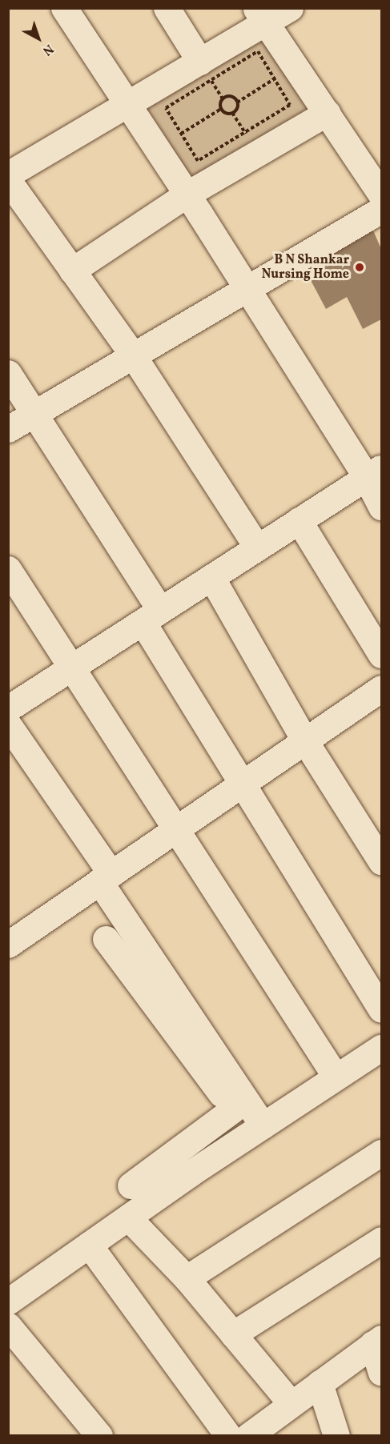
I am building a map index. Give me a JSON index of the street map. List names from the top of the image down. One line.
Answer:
{"places":["B N Shankar Nursing Home"],"north":"bottom right"}
